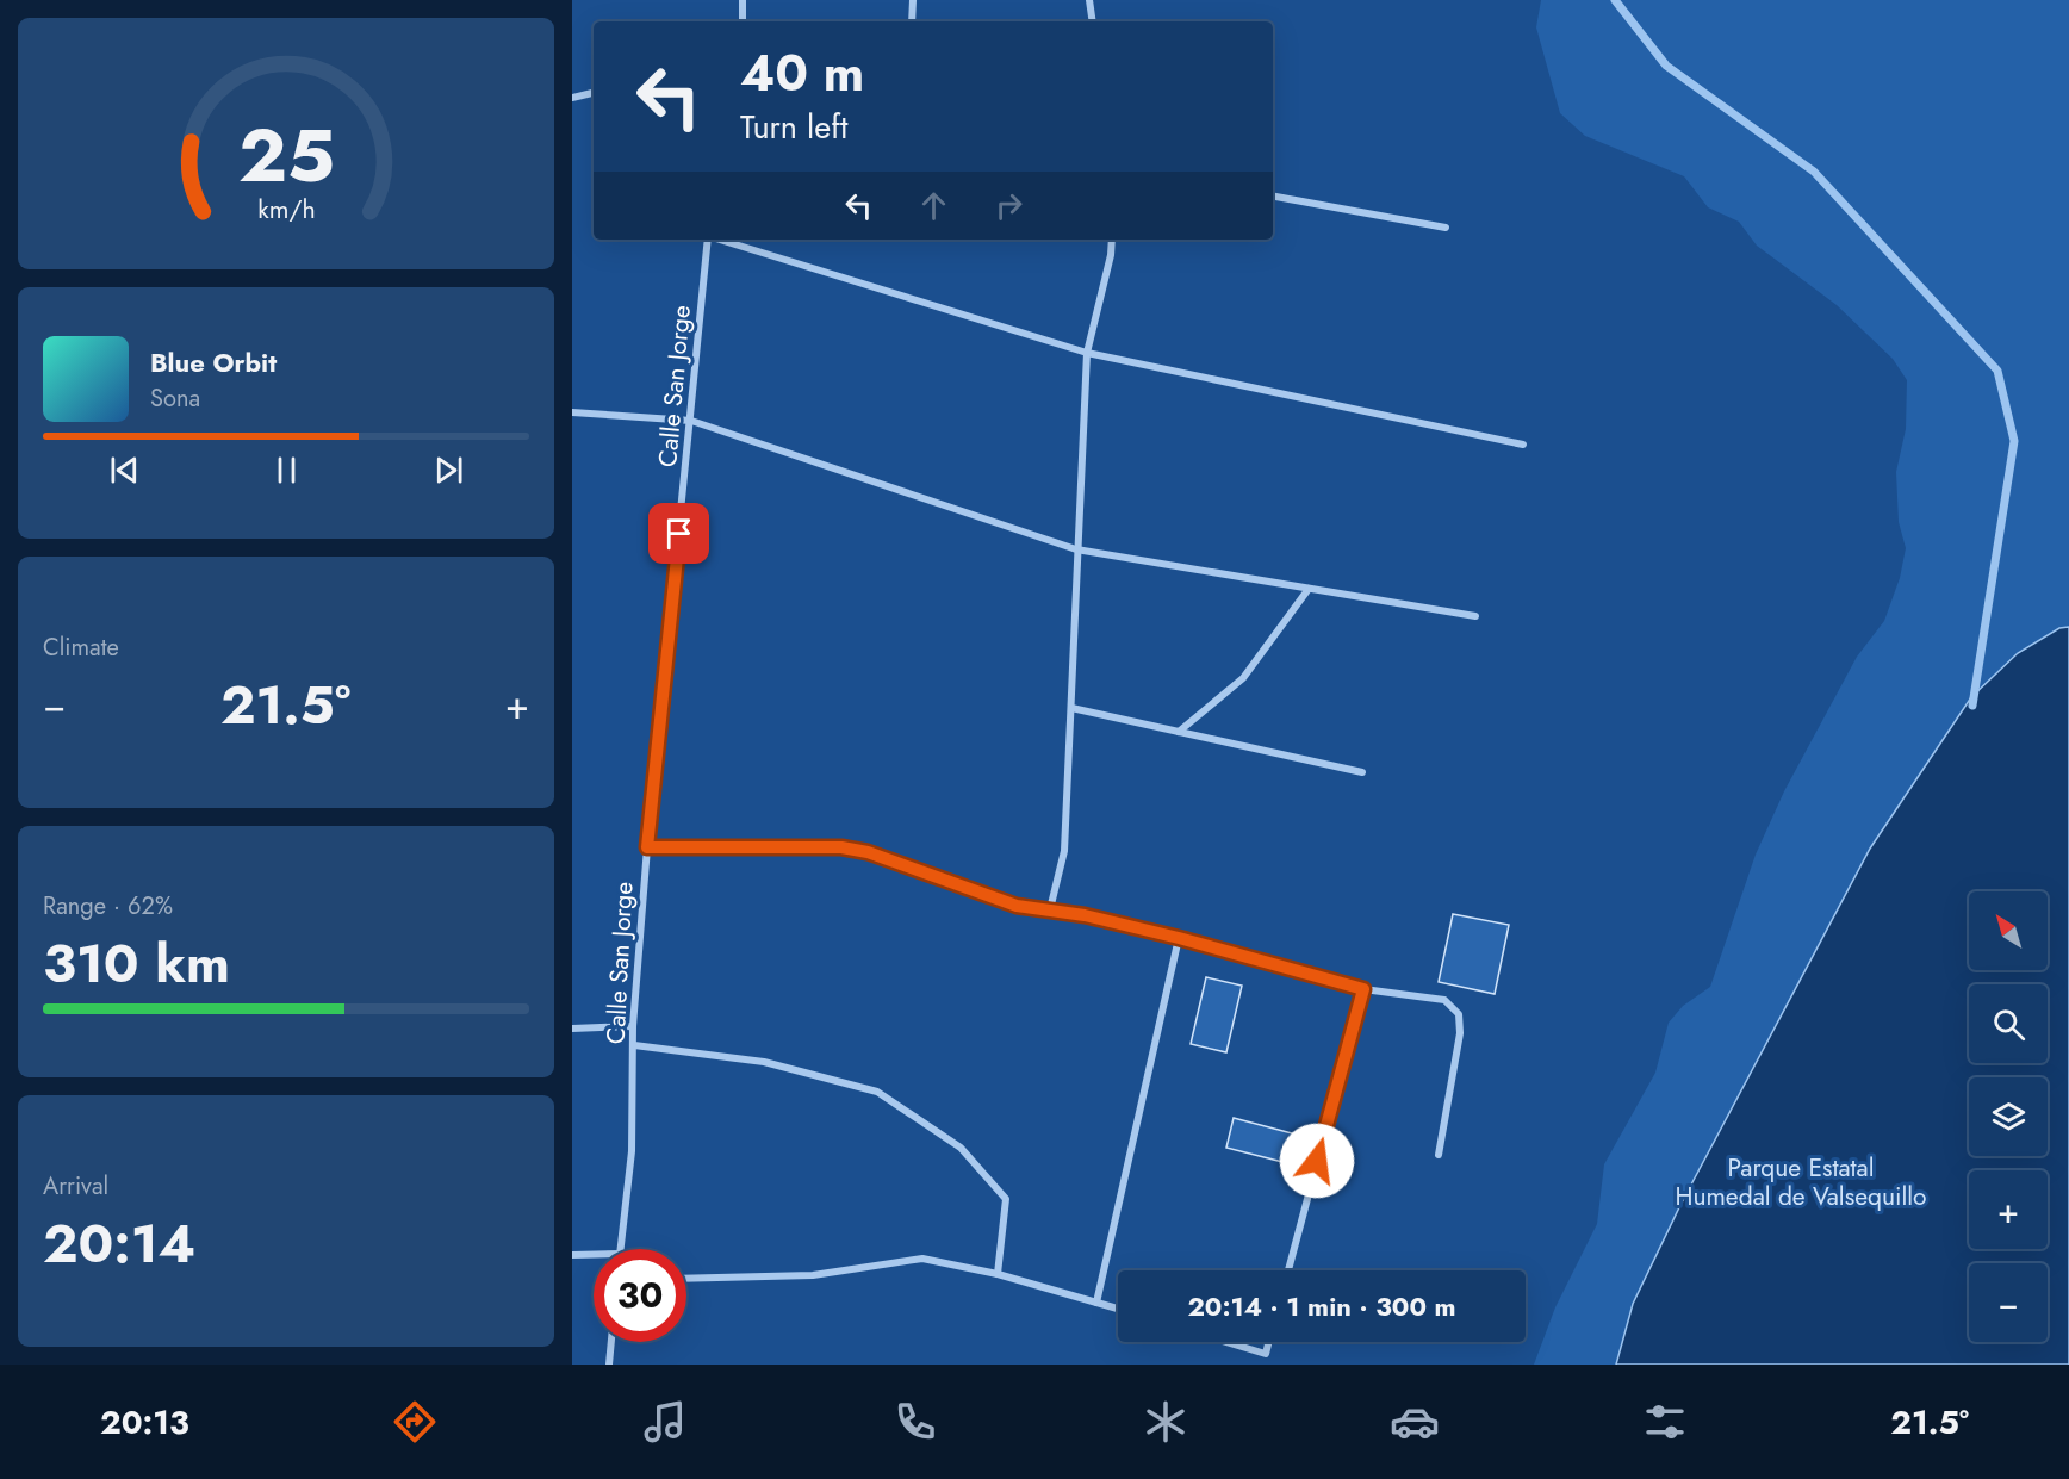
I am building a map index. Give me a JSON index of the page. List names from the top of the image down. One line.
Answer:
{"streets":{"street":["Calle San Jorge"]},"parks":["Parque Estatal Humedal de Valsequillo"],"north":"top left","page":{"turn":["40 m","Turn left"],"song":["Blue Orbit","Sona"],"tile":["Climate",["Range · 62%","310 km"],["Arrival","20:14"]],"heat":["−","21.5°","+"],"map_buttons":["+","−"],"limit":"30","trip":"20:14 · 1 min · 300 m","tabs":["20:13","21.5°"],"gauge":["25","km/h"]}}
